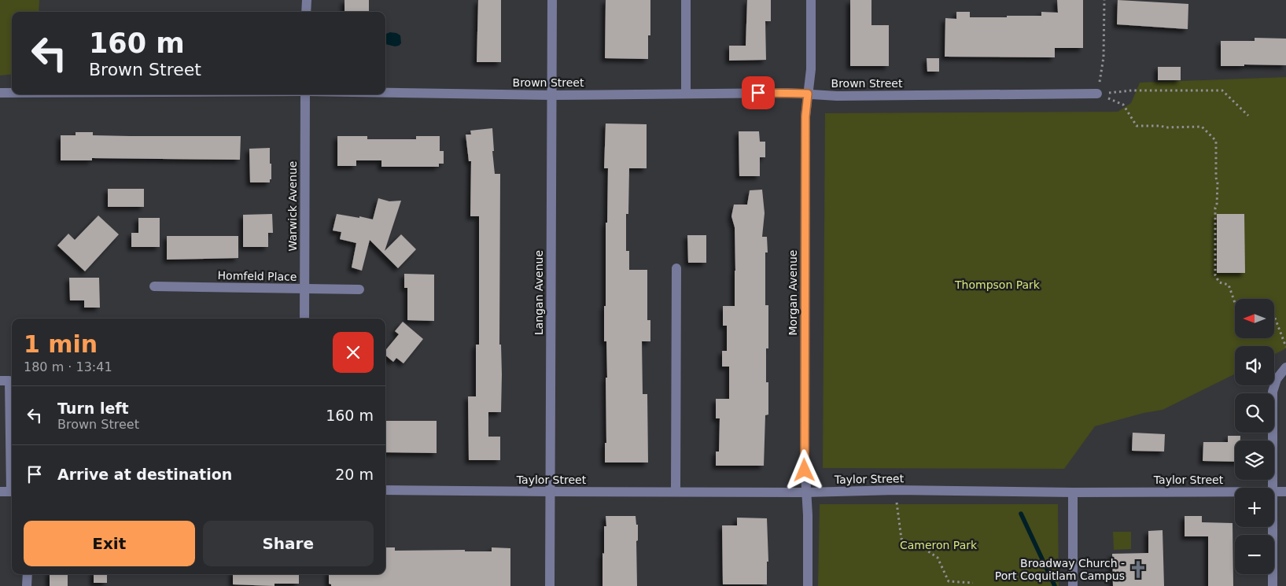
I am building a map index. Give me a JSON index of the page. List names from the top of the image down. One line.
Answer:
{"streets":{"street":["Brown Street","Warwick Avenue","Homfeld Place","Langan Avenue","Morgan Avenue","Taylor Street"]},"crossings":[["Brown Street","Langan Avenue"],["Brown Street","Morgan Avenue"],["Warwick Avenue","Homfeld Place"],["Langan Avenue","Taylor Street"],["Morgan Avenue","Taylor Street"]],"parks":["Thompson Park","Cameron Park"],"places":{"church":["Broadway Church - Port Coquitlam Campus"]},"north":"left","page":{"turn":["160 m","Brown Street"],"map_buttons":["+","−"],"heading":["1 min","180 m · 13:41"],"list":[{"name":"Turn left","note":"Brown Street","value":"160 m"},{"name":"Arrive at destination","value":"20 m"}],"buttons":["Exit","Share"]}}
